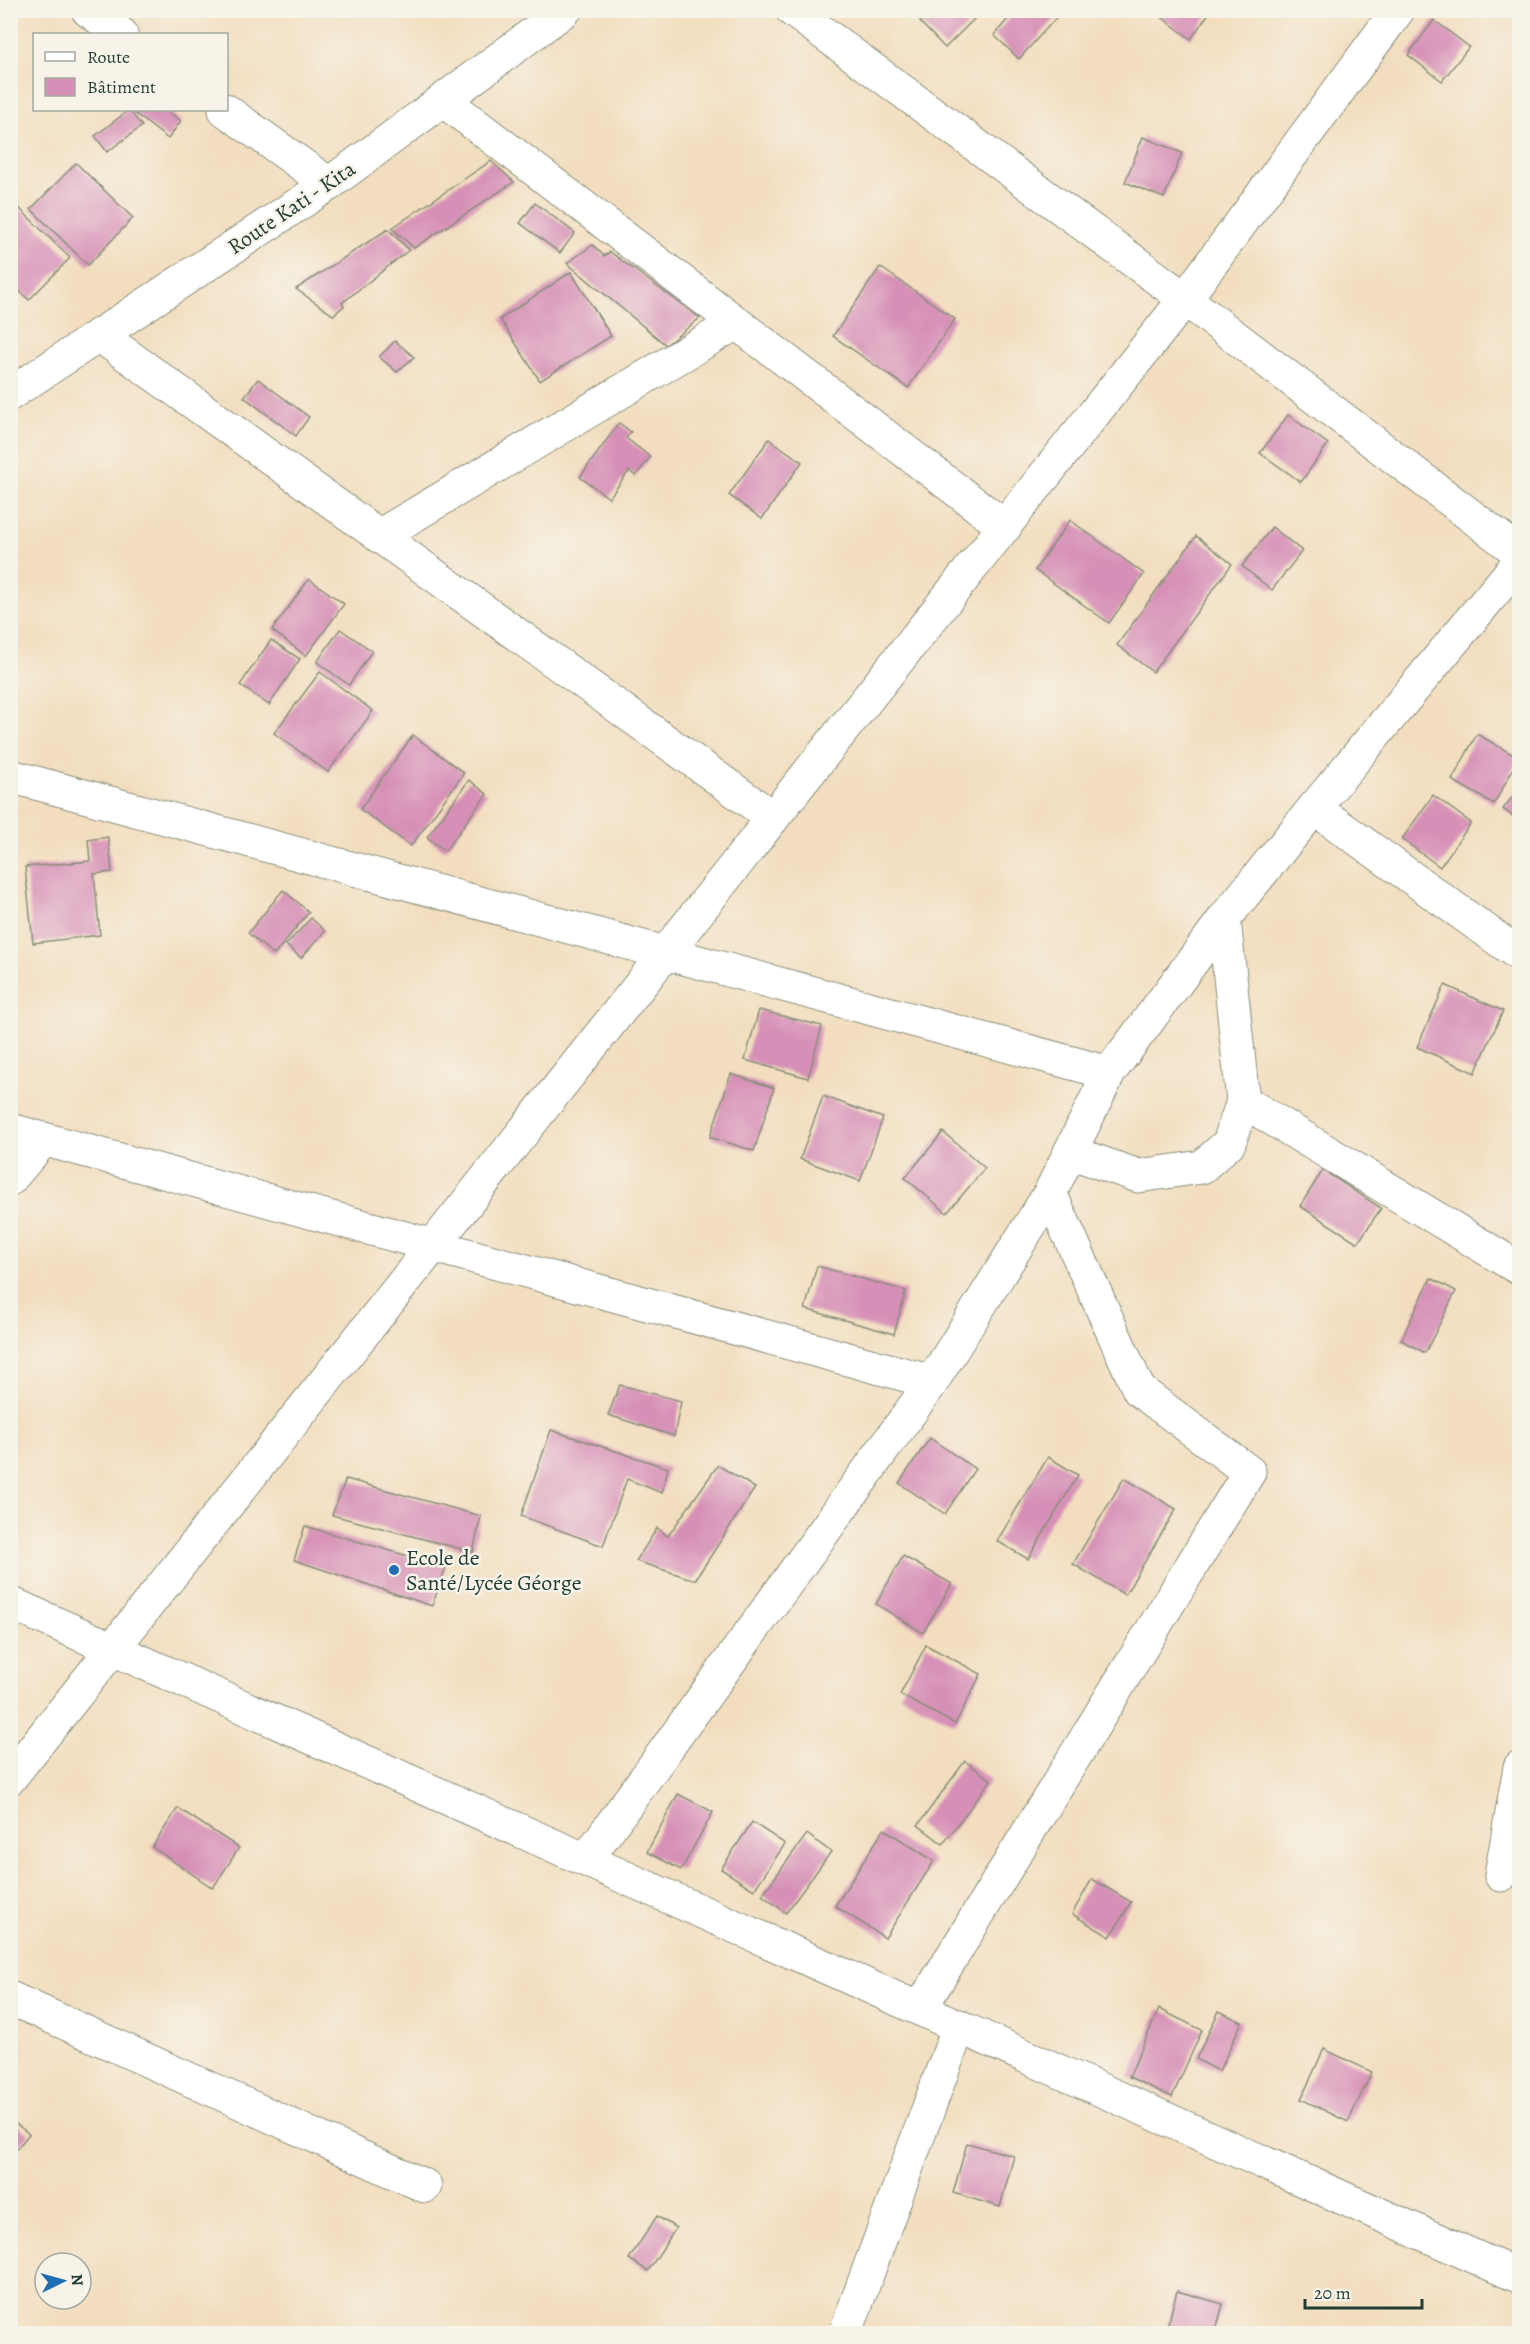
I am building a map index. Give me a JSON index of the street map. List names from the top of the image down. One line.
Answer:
{"streets":{"street":["Route Kati - Kita"]},"places":["Ecole de Santé/Lycée Géorge"],"legend":["Route","Bâtiment"],"scale_bar":"20 m","north":"right"}
